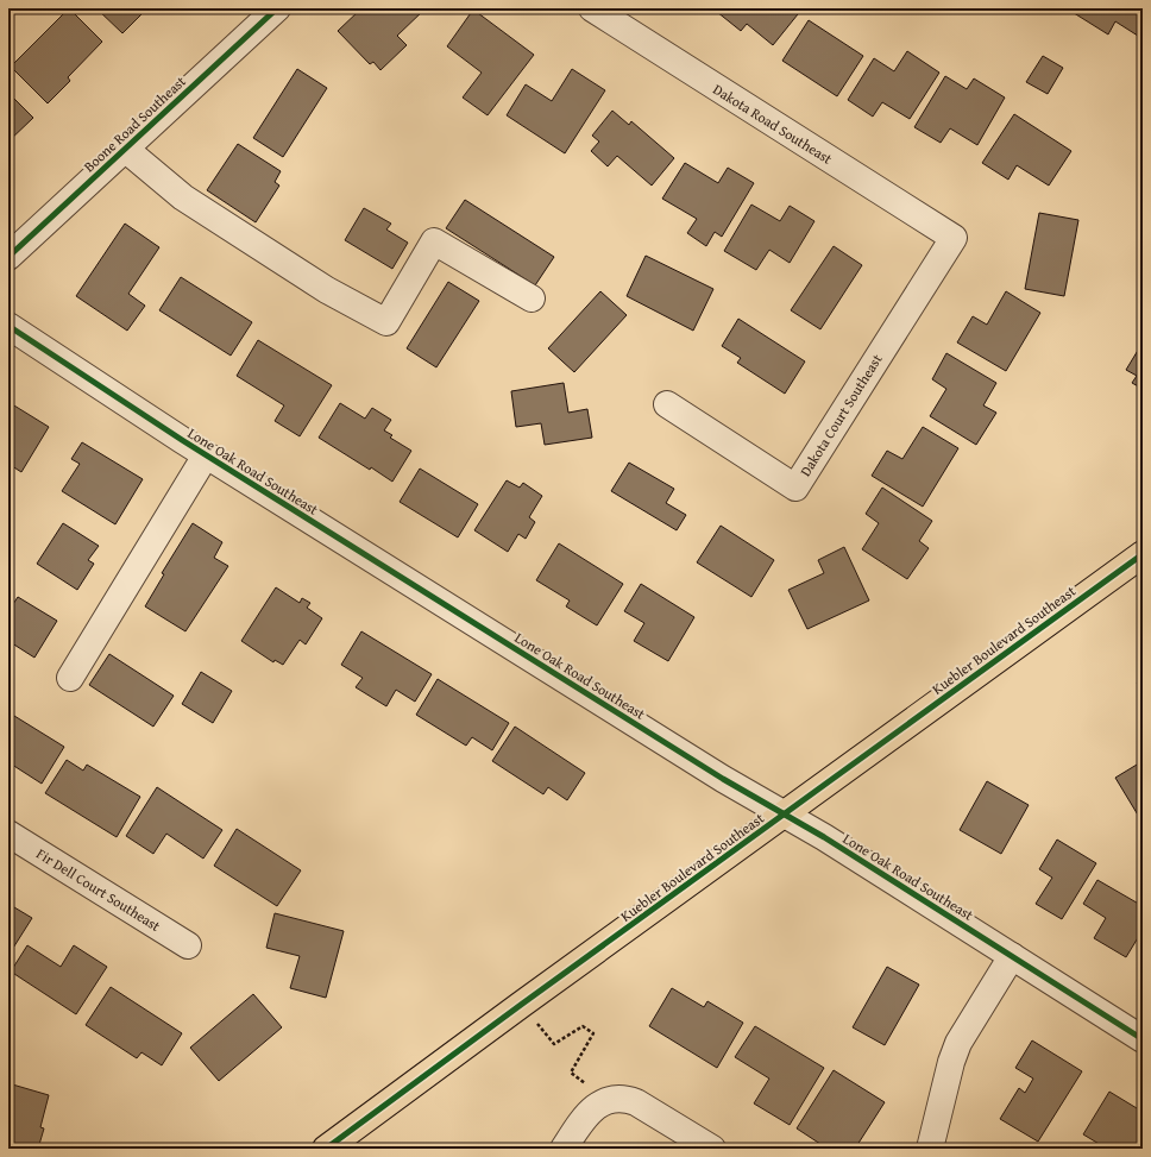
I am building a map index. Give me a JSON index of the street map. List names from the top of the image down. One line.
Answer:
{"streets":{"main road":["Kuebler Boulevard Southeast"],"street":["Boone Road Southeast","Dakota Road Southeast","Dakota Court Southeast","Lone Oak Road Southeast","Fir Dell Court Southeast"]},"crossings":[["Dakota Road Southeast","Dakota Court Southeast"],["Lone Oak Road Southeast","Kuebler Boulevard Southeast"]]}
